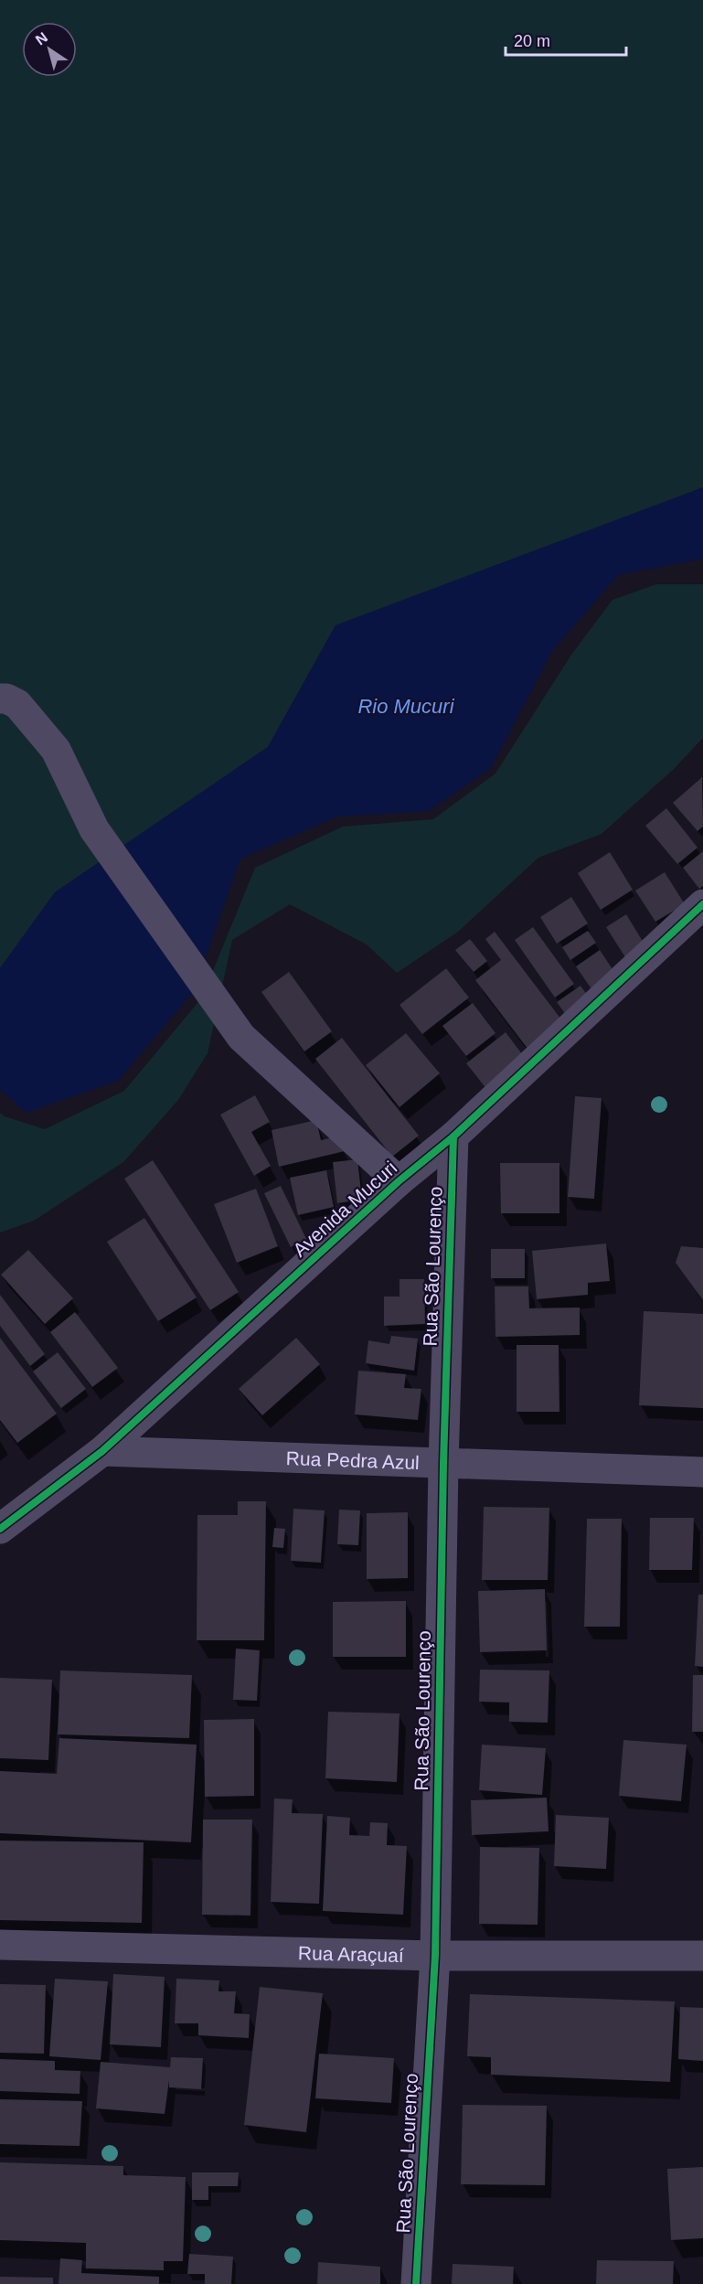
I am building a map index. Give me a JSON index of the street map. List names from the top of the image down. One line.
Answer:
{"streets":{"street":["Avenida Mucuri","Rua São Lourenço","Rua Pedra Azul","Rua Araçuaí"]},"crossings":[["Avenida Mucuri","Rua São Lourenço"],["Avenida Mucuri","Rua Pedra Azul"],["Rua São Lourenço","Rua Pedra Azul"],["Rua São Lourenço","Rua Araçuaí"]],"water":["Rio Mucuri"],"scale_bar":"20 m","north":"top left"}
